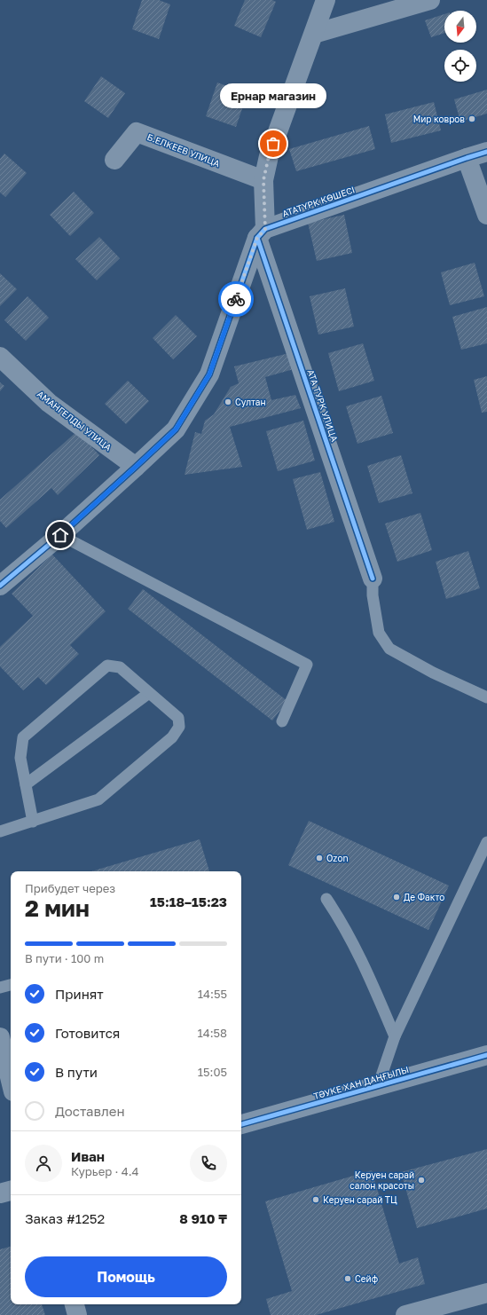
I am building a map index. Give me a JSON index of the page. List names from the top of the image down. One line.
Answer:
{"streets":{"street":["Б.ЕЛКЕЕВ УЛИЦА","АТАТҮРК КӨШЕСІ","АТА ТУРК УЛИЦА","АМАНГЕЛДЫ УЛИЦА","ТӘУКЕ ХАН ДАҢҒЫЛЫ"]},"crossings":[["АТАТҮРК КӨШЕСІ","АТА ТУРК УЛИЦА"]],"places":["Мир ковров","Ернар магазин","Султан","Ozon","Де Факто","Керуен сарай салон красоты","Керуен сарай ТЦ","Сейф"],"north":"bottom","page":{"bubble":"Ернар магазин","heading":["2 мин","Прибудет через","15:18–15:23"],"panel":["Иван","Курьер · 4.4","Заказ #1252","8 910 ₸"],"bar":"В пути · 100 m","list":[["Принят","14:55"],["Готовится","14:58"],["В пути","15:05"],"Доставлен"],"buttons":"Помощь"}}
